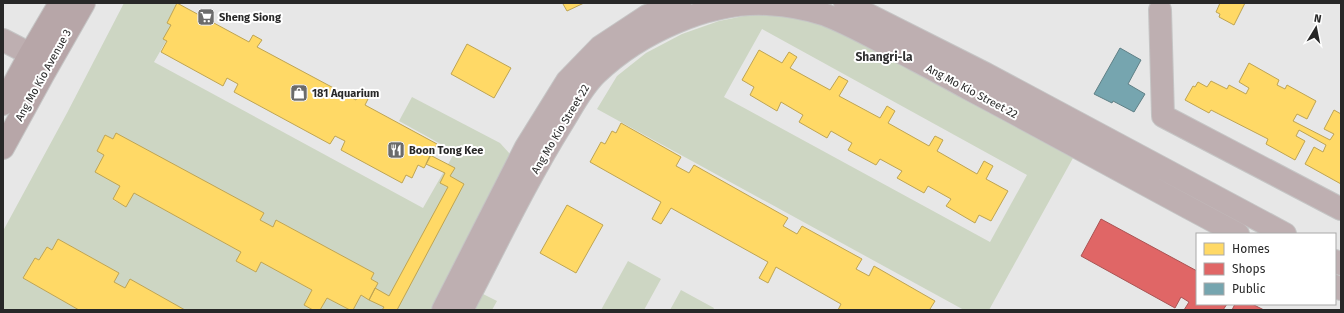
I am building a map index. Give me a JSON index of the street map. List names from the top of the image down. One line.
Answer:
{"streets":{"main road":["Ang Mo Kio Avenue 3"],"street":["Ang Mo Kio Street 22"]},"districts":["Shangri-la"],"places":{"supermarket":["Sheng Siong"],"shop":["181 Aquarium"],"restaurant":["Boon Tong Kee"]},"legend":["Homes","Shops","Public"],"north":"top"}
